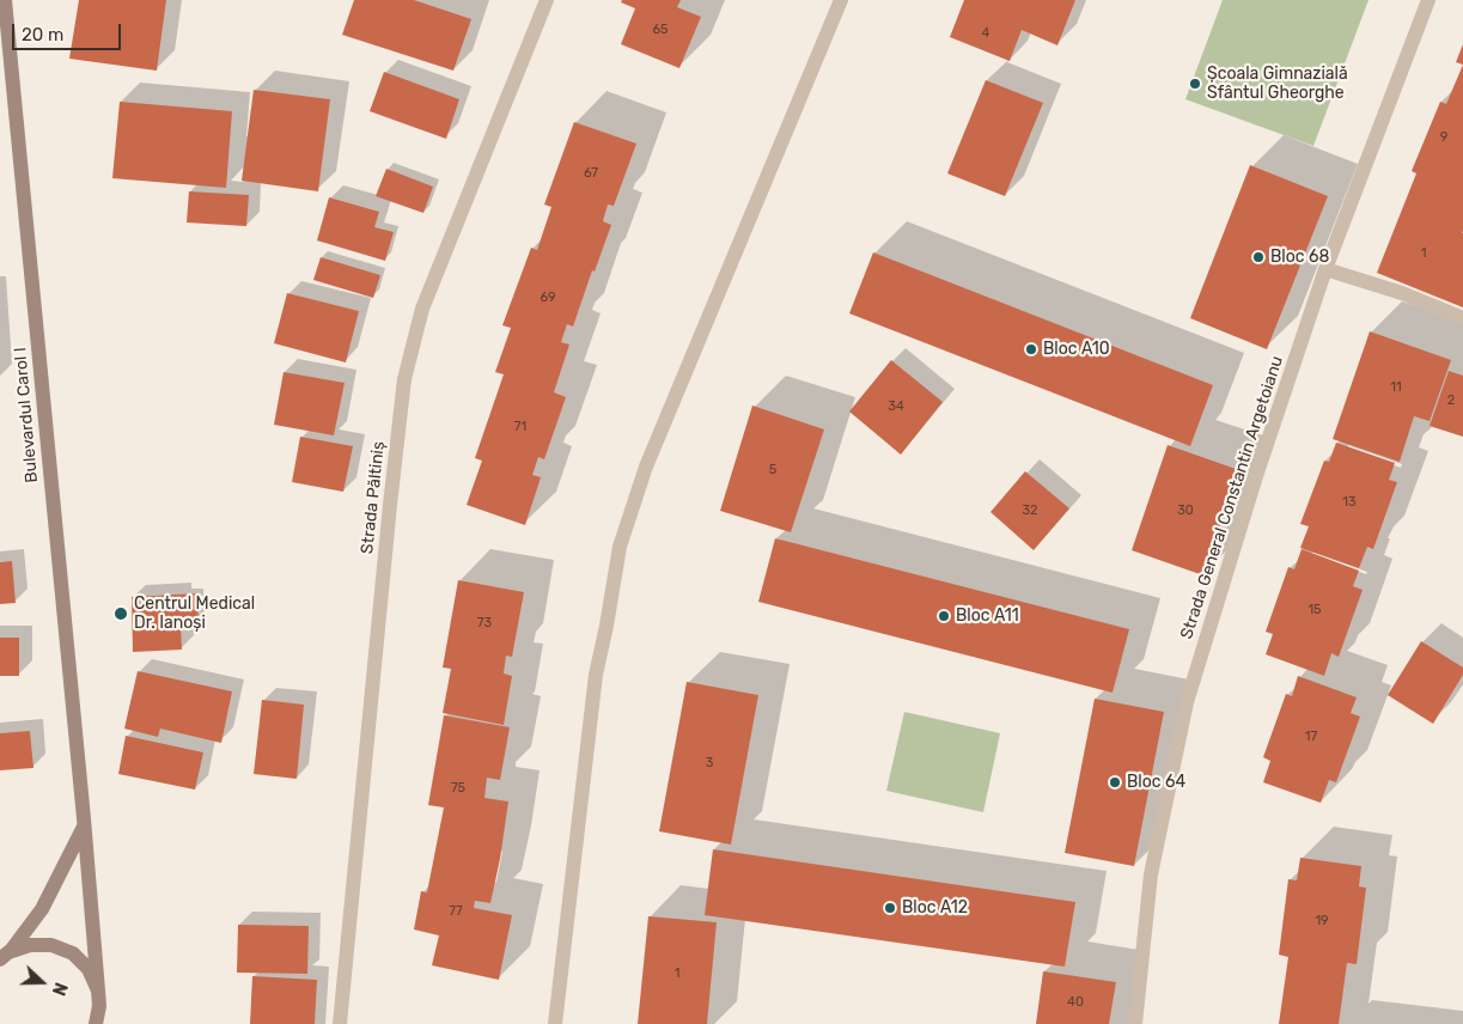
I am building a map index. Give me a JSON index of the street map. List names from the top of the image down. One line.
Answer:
{"streets":{"main road":["Bulevardul Carol I"],"street":["Strada Păltiniș","Strada General Constantin Argetoianu"]},"places":["Școala Gimnazială Sfântul Gheorghe","Bloc 68","Bloc A10","Centrul Medical Dr. Ianoși","Bloc A11","Bloc 64","Bloc A12"],"house_numbers":["65","4","9","67","1","69","11","2","34","71","5","13","32","30","15","73","17","3","75","77","19","1","40"],"scale_bar":"20 m","north":"right"}
